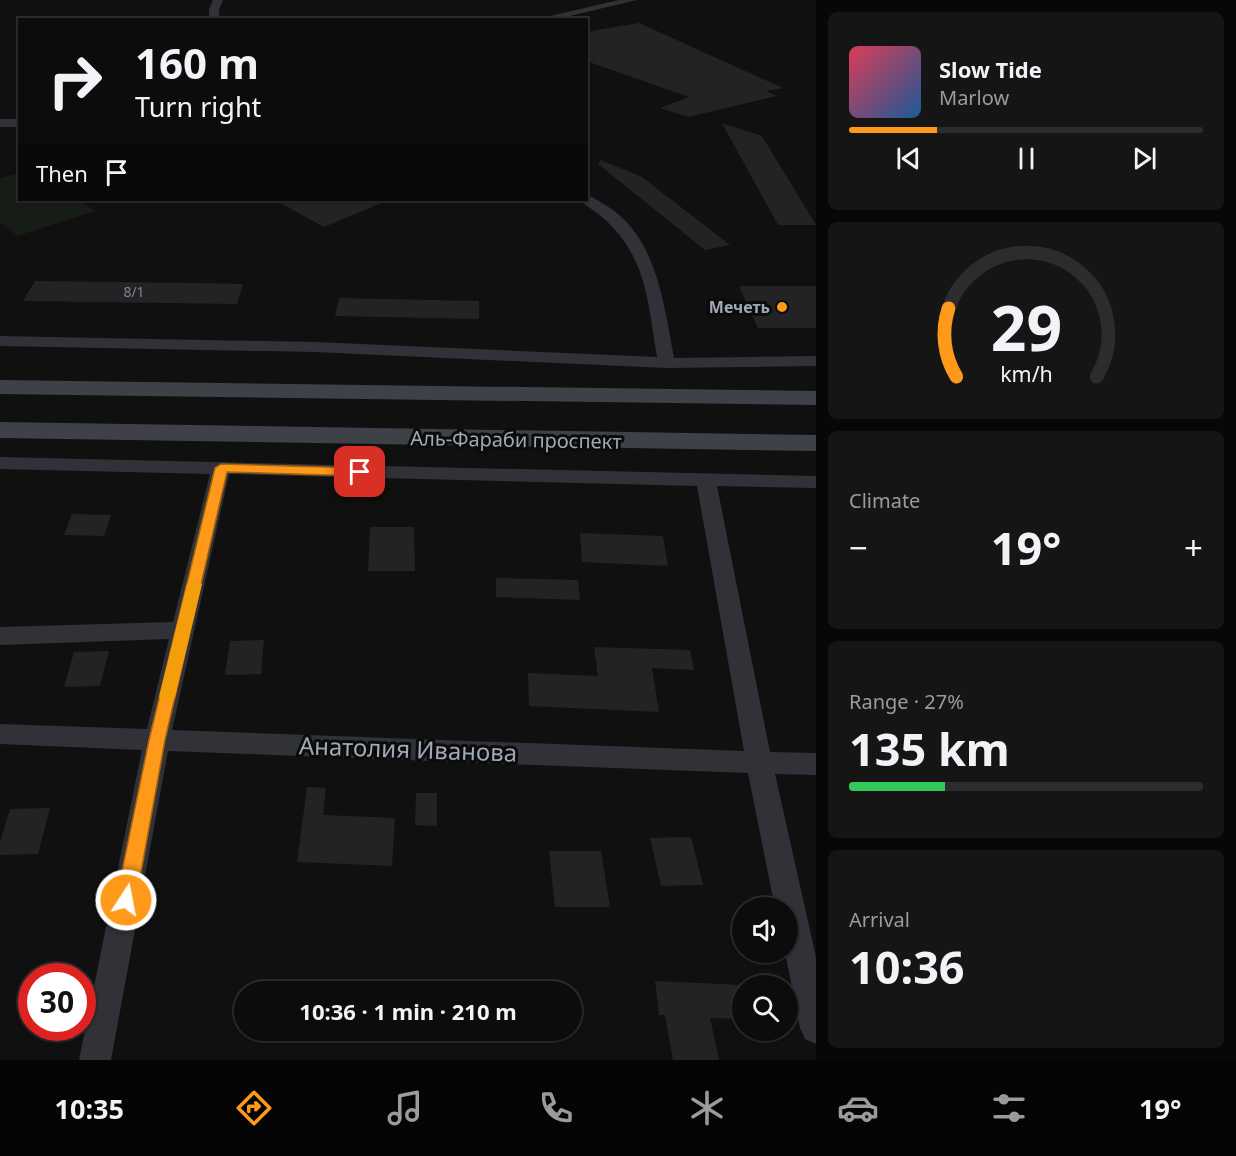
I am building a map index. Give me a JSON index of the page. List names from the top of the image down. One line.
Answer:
{"streets":{"street":["Аль-Фараби проспект","Анатолия Иванова"]},"places":["Мечеть"],"house_numbers":["8/1"],"page":{"turn":["160 m","Turn right"],"song":["Slow Tide","Marlow"],"then":"Then","tile":["Climate",["Range · 27%","135 km"],["Arrival","10:36"]],"heat":["−","19°","+"],"limit":"30","trip":"10:36 · 1 min · 210 m","tabs":["10:35","19°"],"gauge":["29","km/h"]}}
